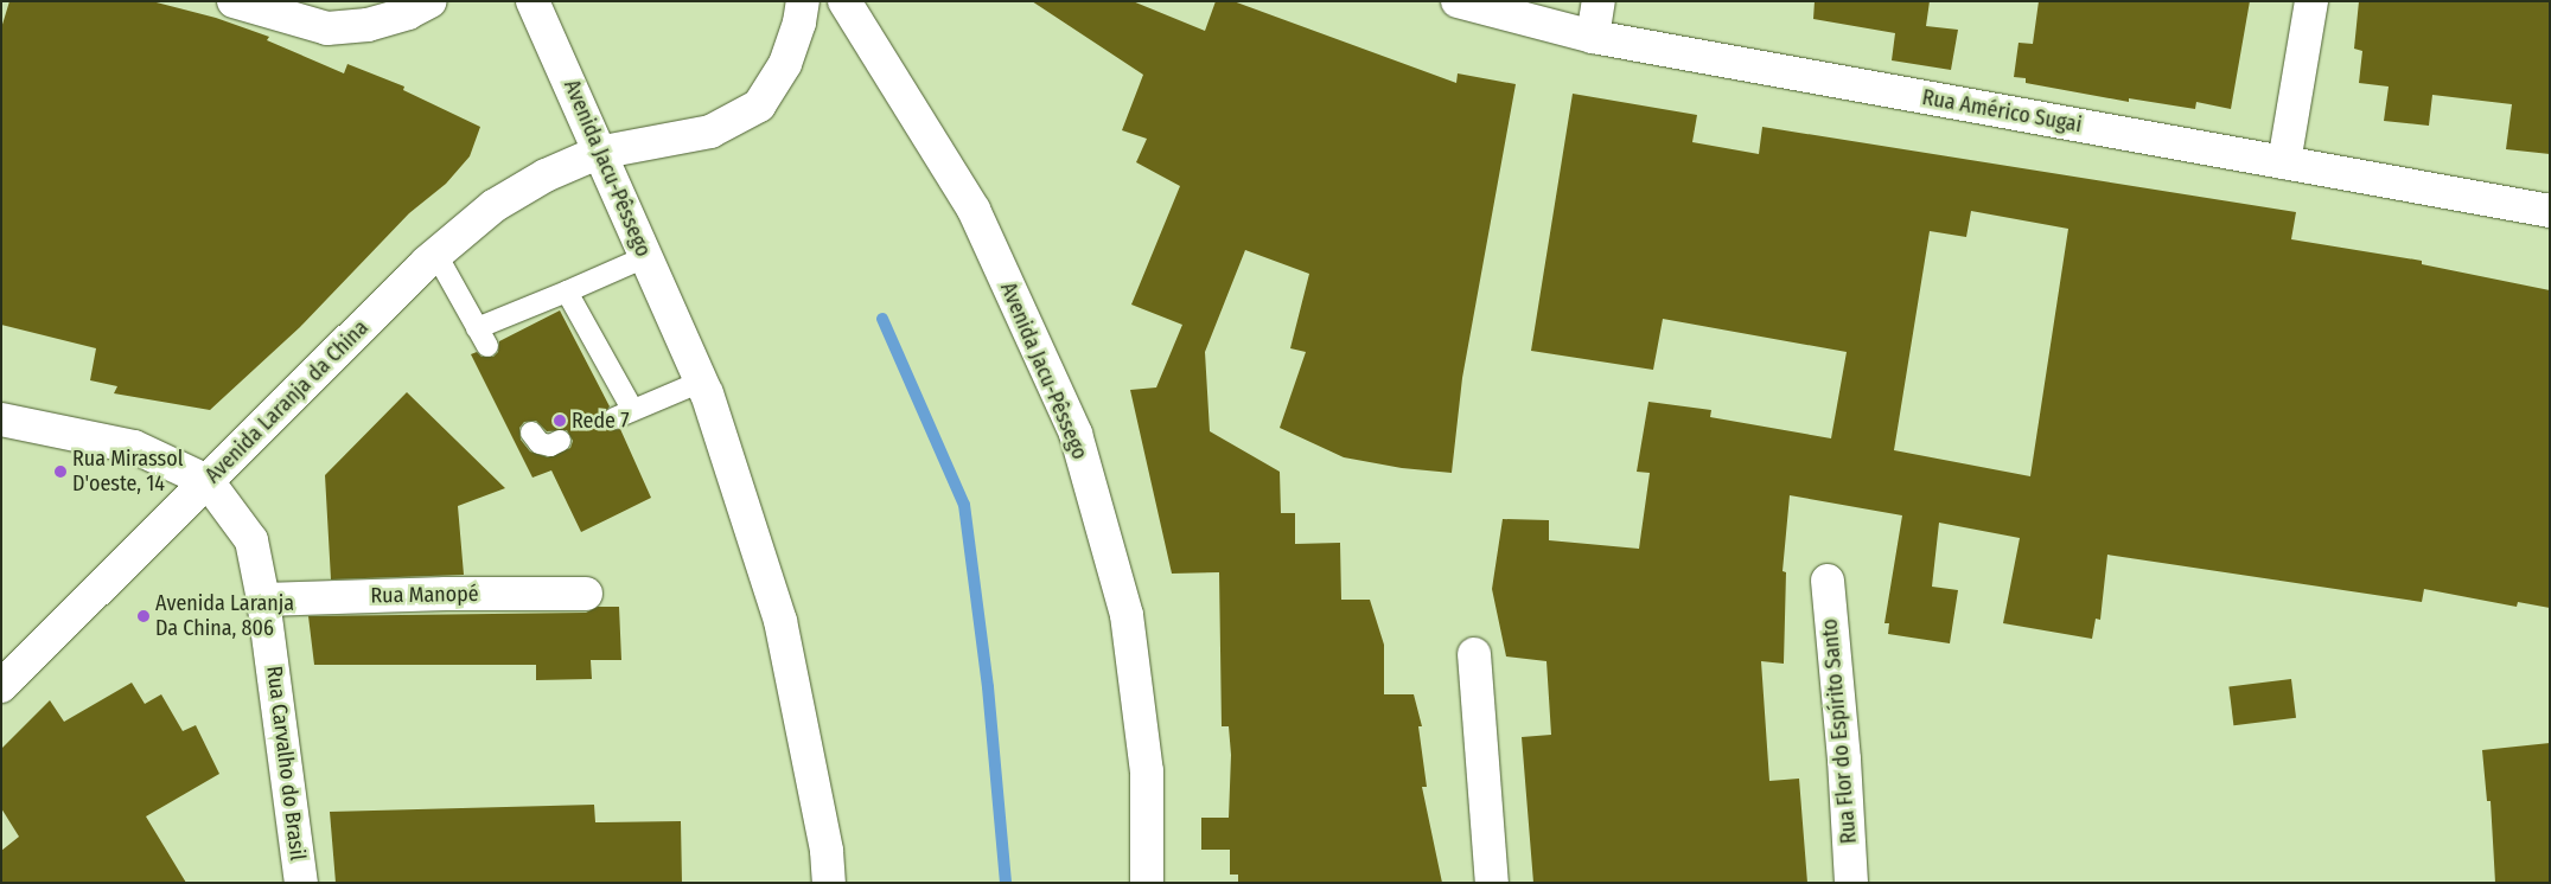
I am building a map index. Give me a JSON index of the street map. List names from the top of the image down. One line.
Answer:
{"streets":{"main road":["Rua Américo Sugai","Avenida Jacu-Pêssego","Avenida Laranja da China","Rua Manopé","Rua Flor do Espírito Santo","Rua Carvalho do Brasil"]},"crossings":[["Avenida Jacu-Pêssego","Avenida Laranja da China"],["Avenida Laranja da China","Rua Carvalho do Brasil"],["Rua Manopé","Rua Carvalho do Brasil"]],"places":["Rede 7","Rua Mirassol D'oeste, 14","Avenida Laranja Da China, 806"]}
